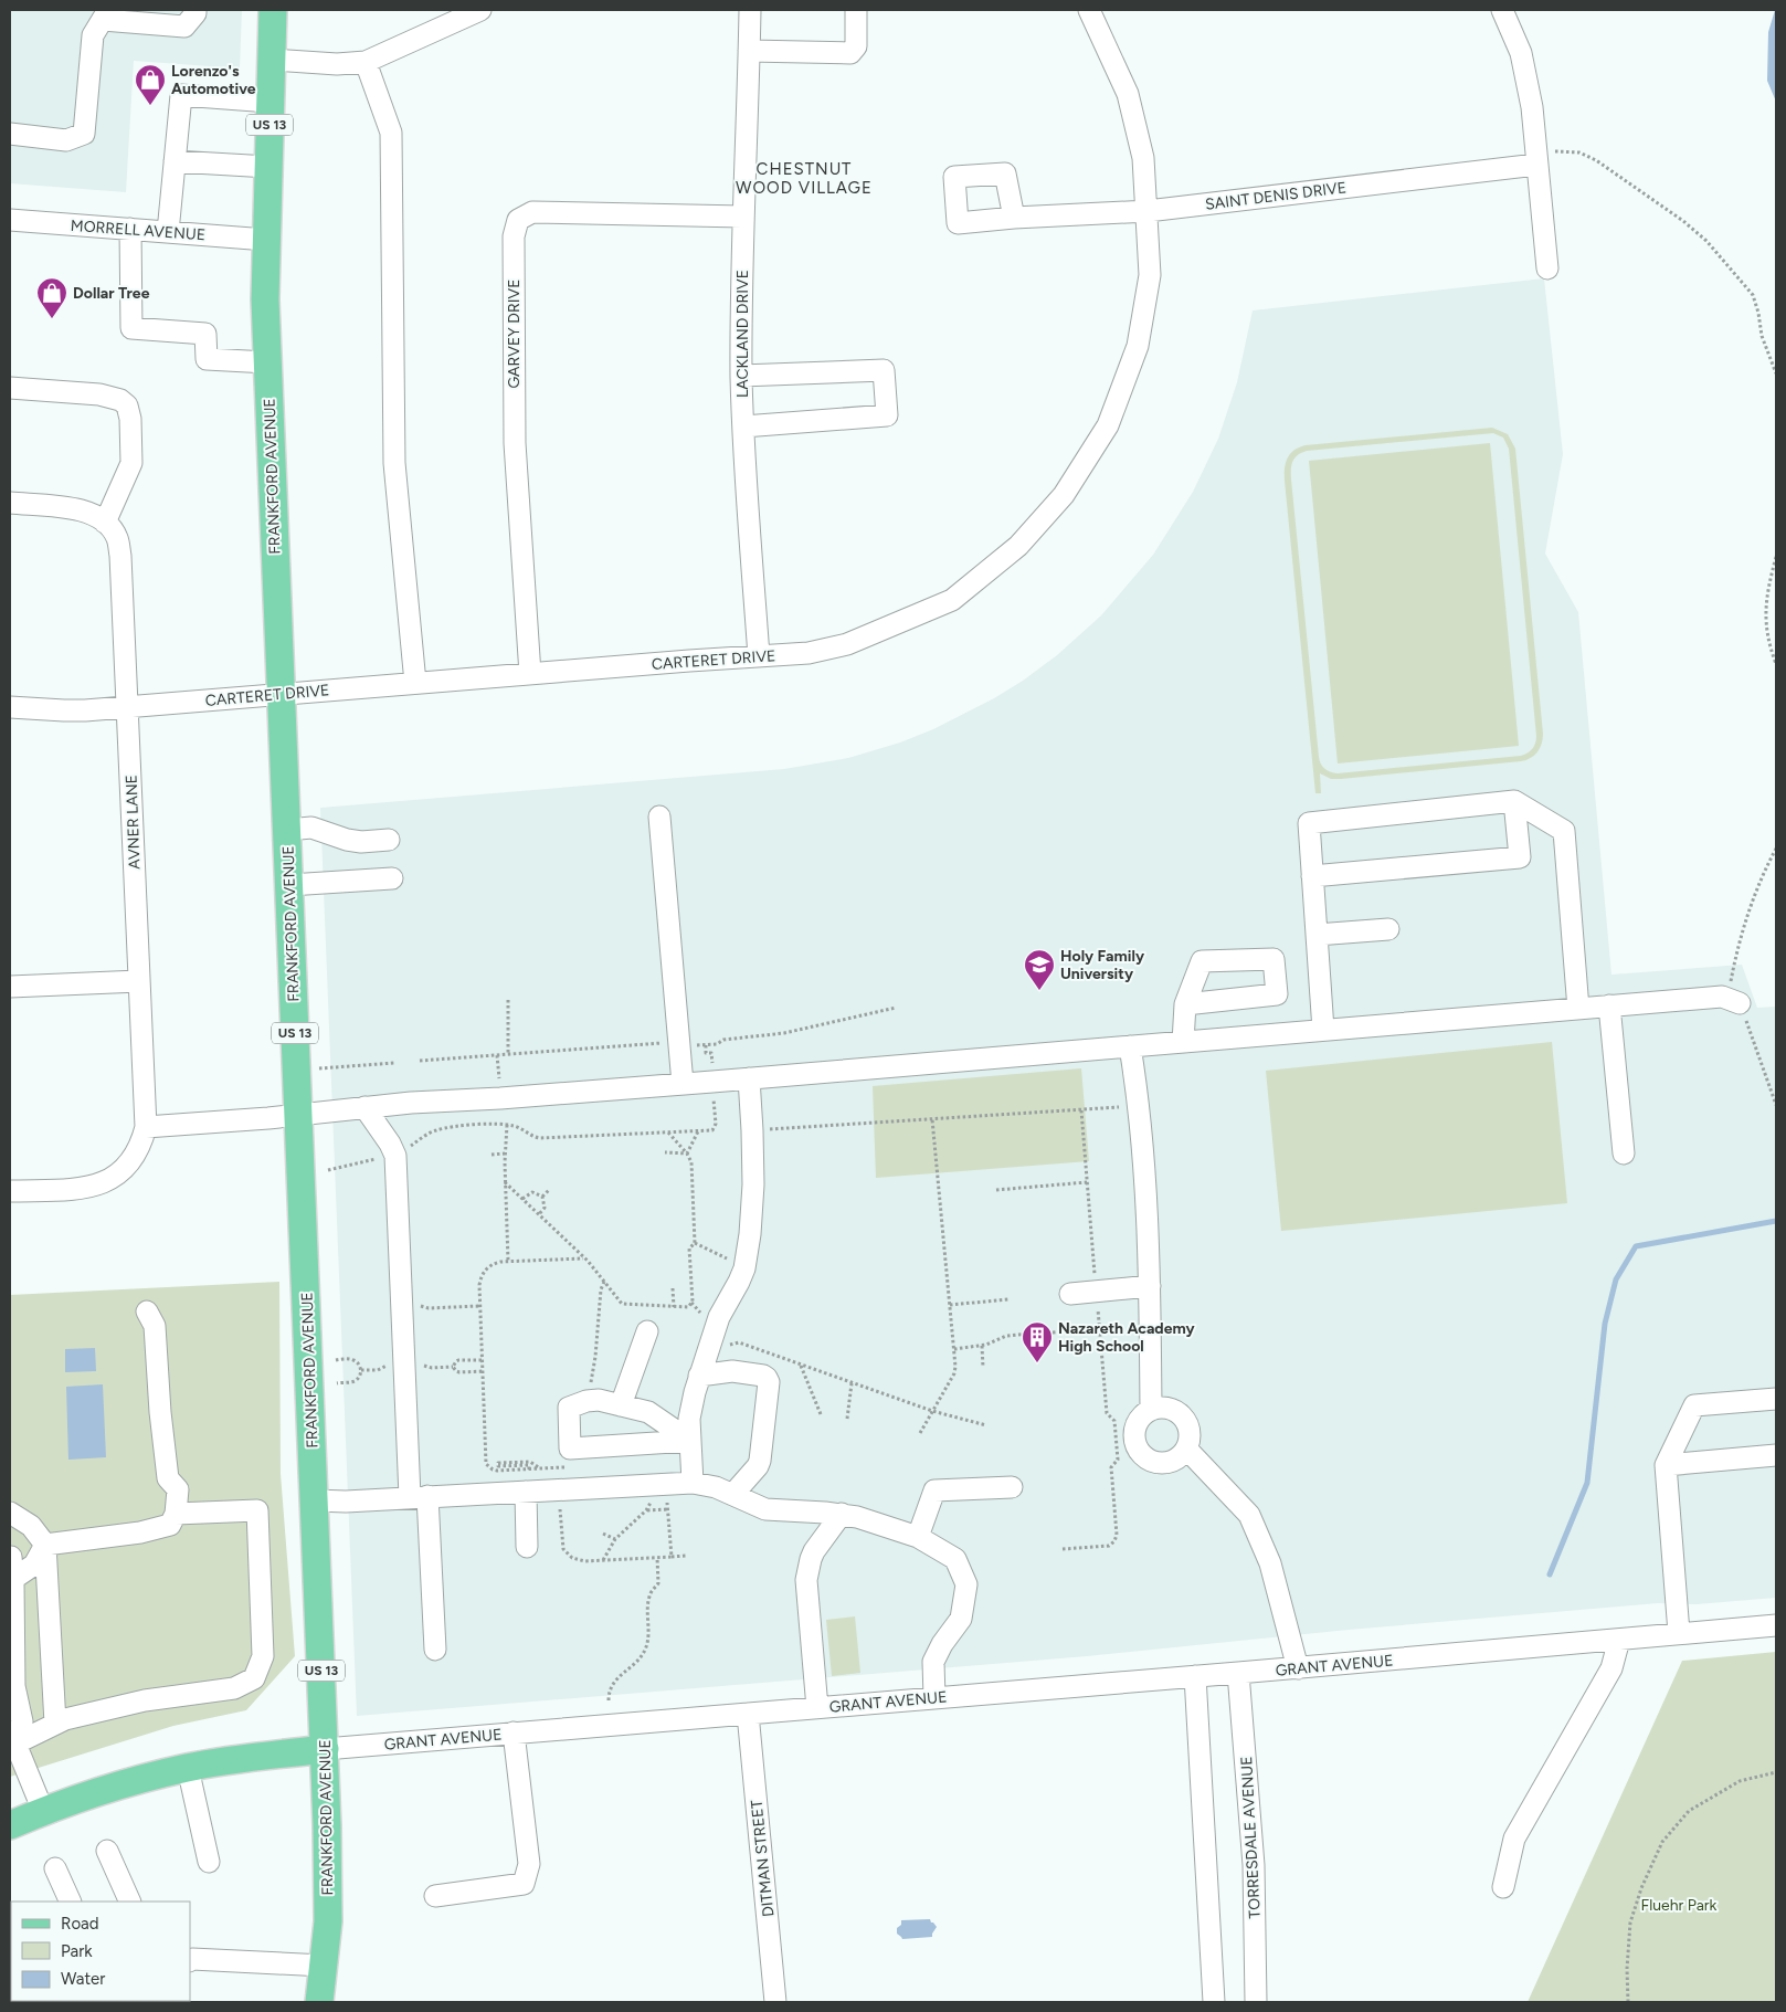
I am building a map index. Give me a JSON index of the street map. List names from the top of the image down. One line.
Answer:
{"streets":{"main road":["US 13","FRANKFORD AVENUE","GRANT AVENUE"],"street":["SAINT DENIS DRIVE","MORRELL AVENUE","GARVEY DRIVE","LACKLAND DRIVE","CARTERET DRIVE","AVNER LANE","TORRESDALE AVENUE","DITMAN STREET"]},"crossings":[["SAINT DENIS DRIVE","CARTERET DRIVE"],["MORRELL AVENUE","FRANKFORD AVENUE"],["GARVEY DRIVE","LACKLAND DRIVE"],["GARVEY DRIVE","CARTERET DRIVE"],["LACKLAND DRIVE","CARTERET DRIVE"],["FRANKFORD AVENUE","CARTERET DRIVE"],["FRANKFORD AVENUE","GRANT AVENUE"],["CARTERET DRIVE","AVNER LANE"],["GRANT AVENUE","TORRESDALE AVENUE"],["GRANT AVENUE","DITMAN STREET"]],"districts":["CHESTNUT WOOD VILLAGE"],"parks":["Fluehr Park"],"places":{"shop":["Lorenzo's Automotive","Dollar Tree"],"school or university":["Holy Family University"],"building":["Nazareth Academy High School"]},"legend":["Road","Park","Water"]}
